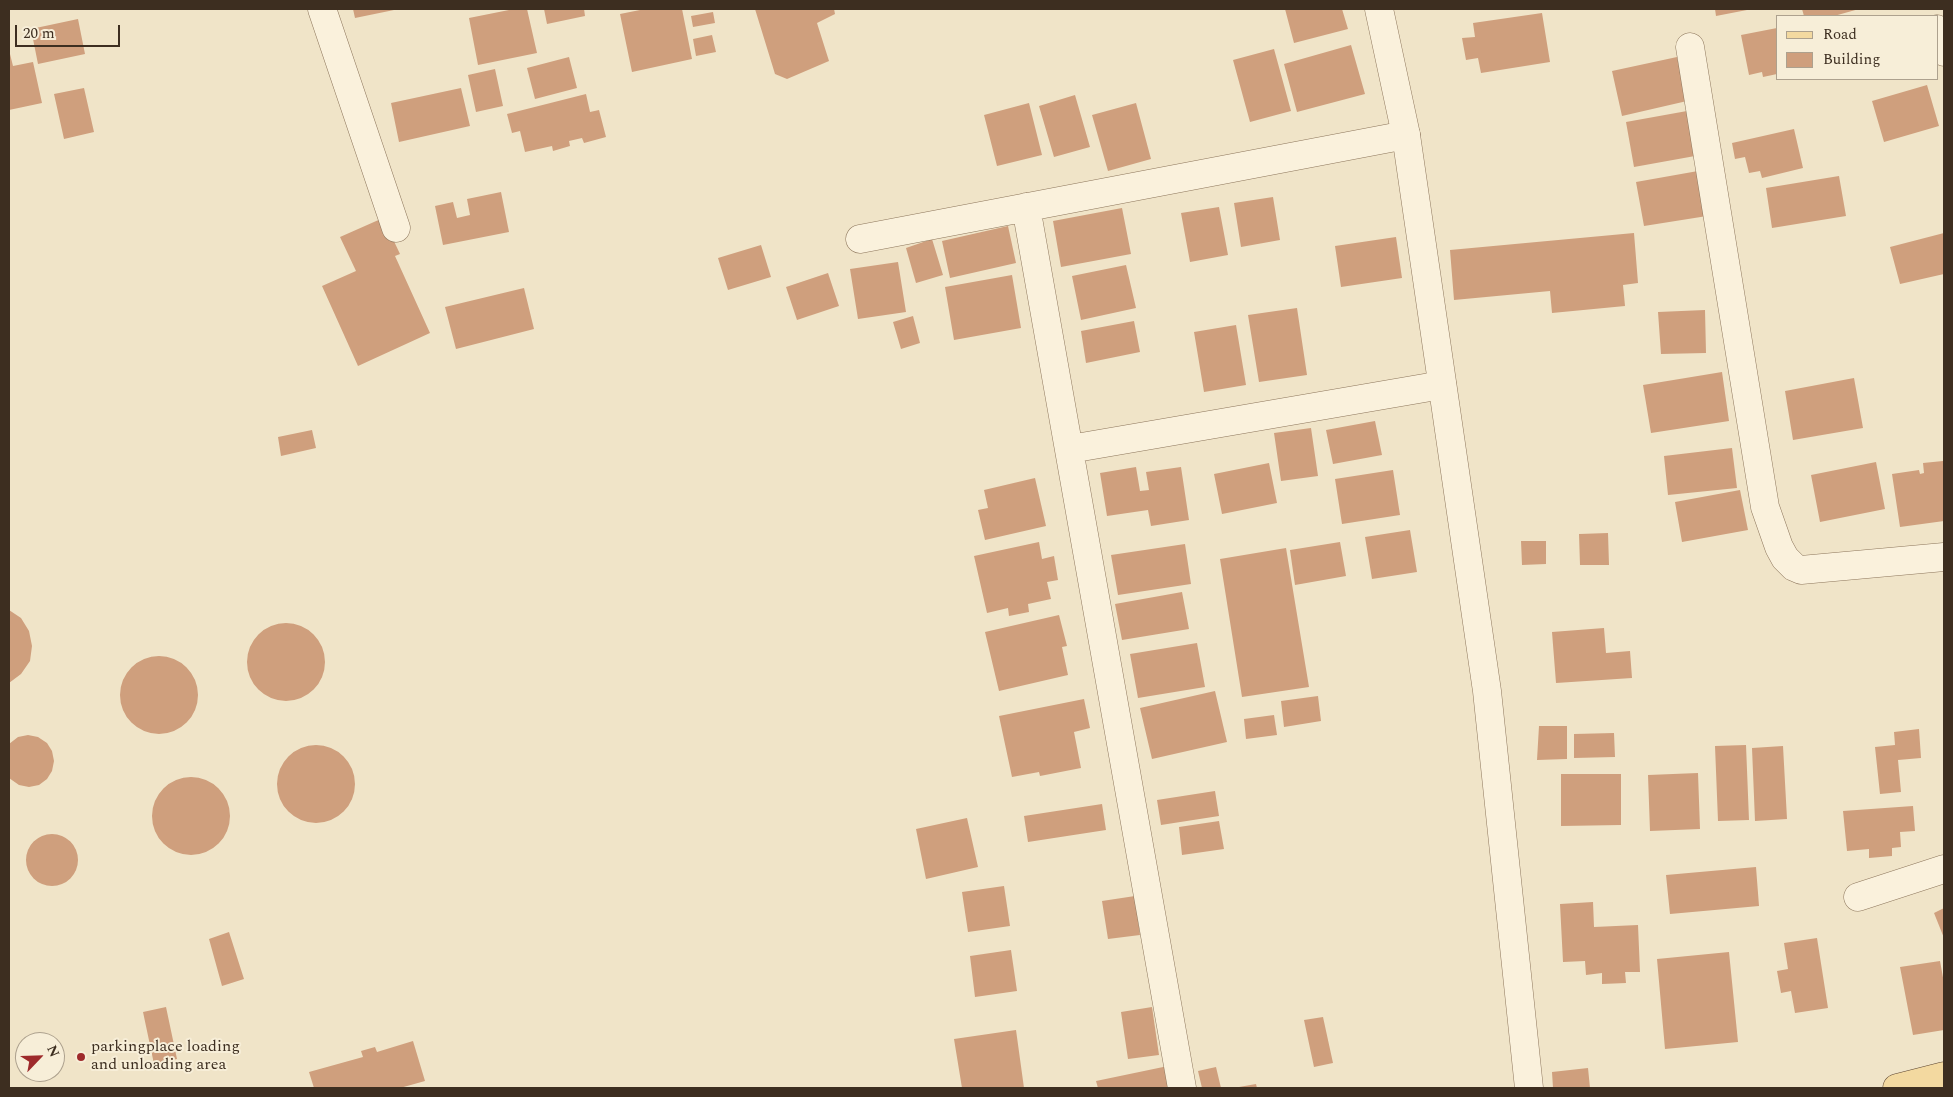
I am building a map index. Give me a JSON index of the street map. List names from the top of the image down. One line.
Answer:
{"places":["parkingplace loading and unloading area"],"legend":["Road","Building"],"scale_bar":"20 m","north":"top right"}
